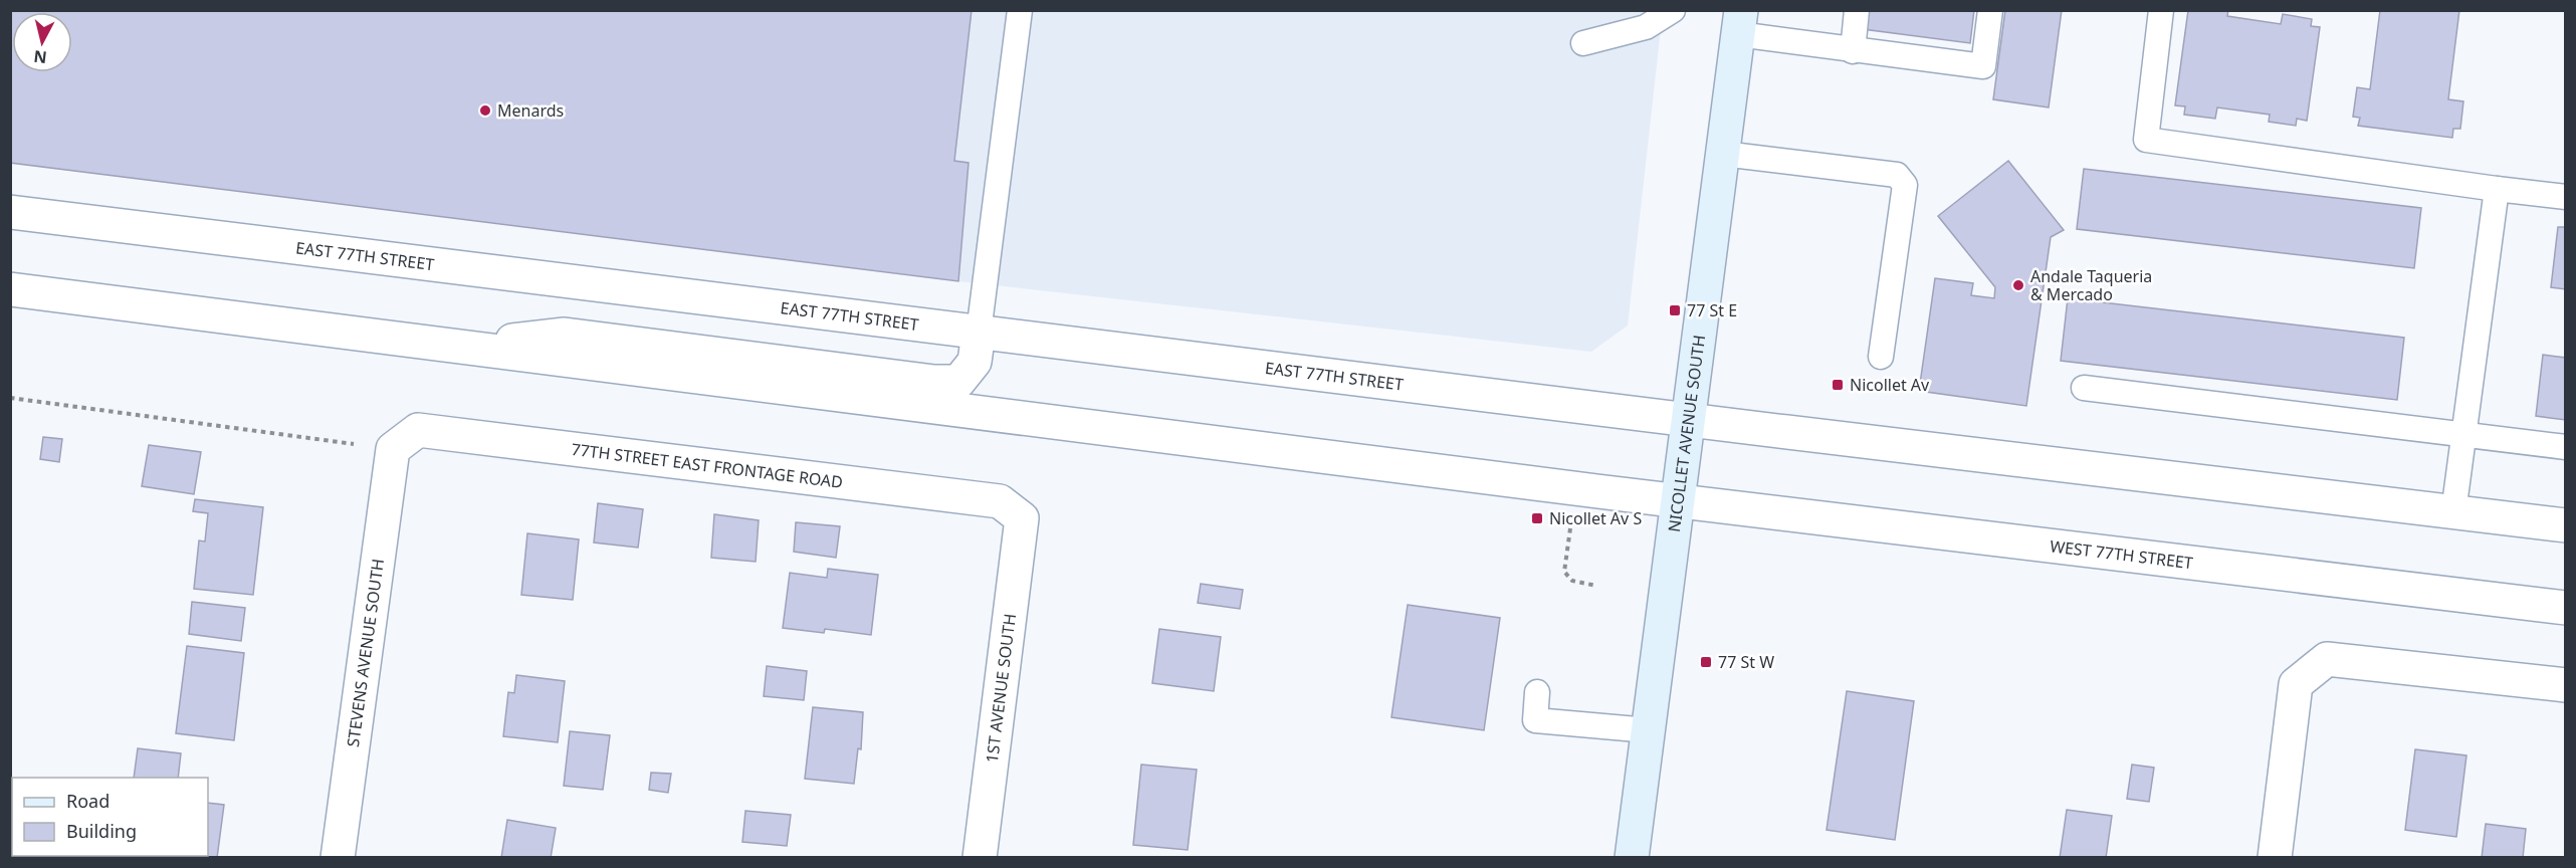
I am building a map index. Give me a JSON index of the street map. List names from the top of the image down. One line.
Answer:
{"streets":{"main road":["NICOLLET AVENUE SOUTH"],"street":["EAST 77TH STREET","77TH STREET EAST FRONTAGE ROAD","WEST 77TH STREET","STEVENS AVENUE SOUTH","1ST AVENUE SOUTH"]},"crossings":[["EAST 77TH STREET","NICOLLET AVENUE SOUTH"],["NICOLLET AVENUE SOUTH","WEST 77TH STREET"],["77TH STREET EAST FRONTAGE ROAD","STEVENS AVENUE SOUTH"],["77TH STREET EAST FRONTAGE ROAD","1ST AVENUE SOUTH"]],"places":{"other":["Menards","Andale Taqueria & Mercado"],"transit":["77 St E","Nicollet Av","Nicollet Av S","77 St W"]},"legend":["Road","Building"],"north":"bottom"}
